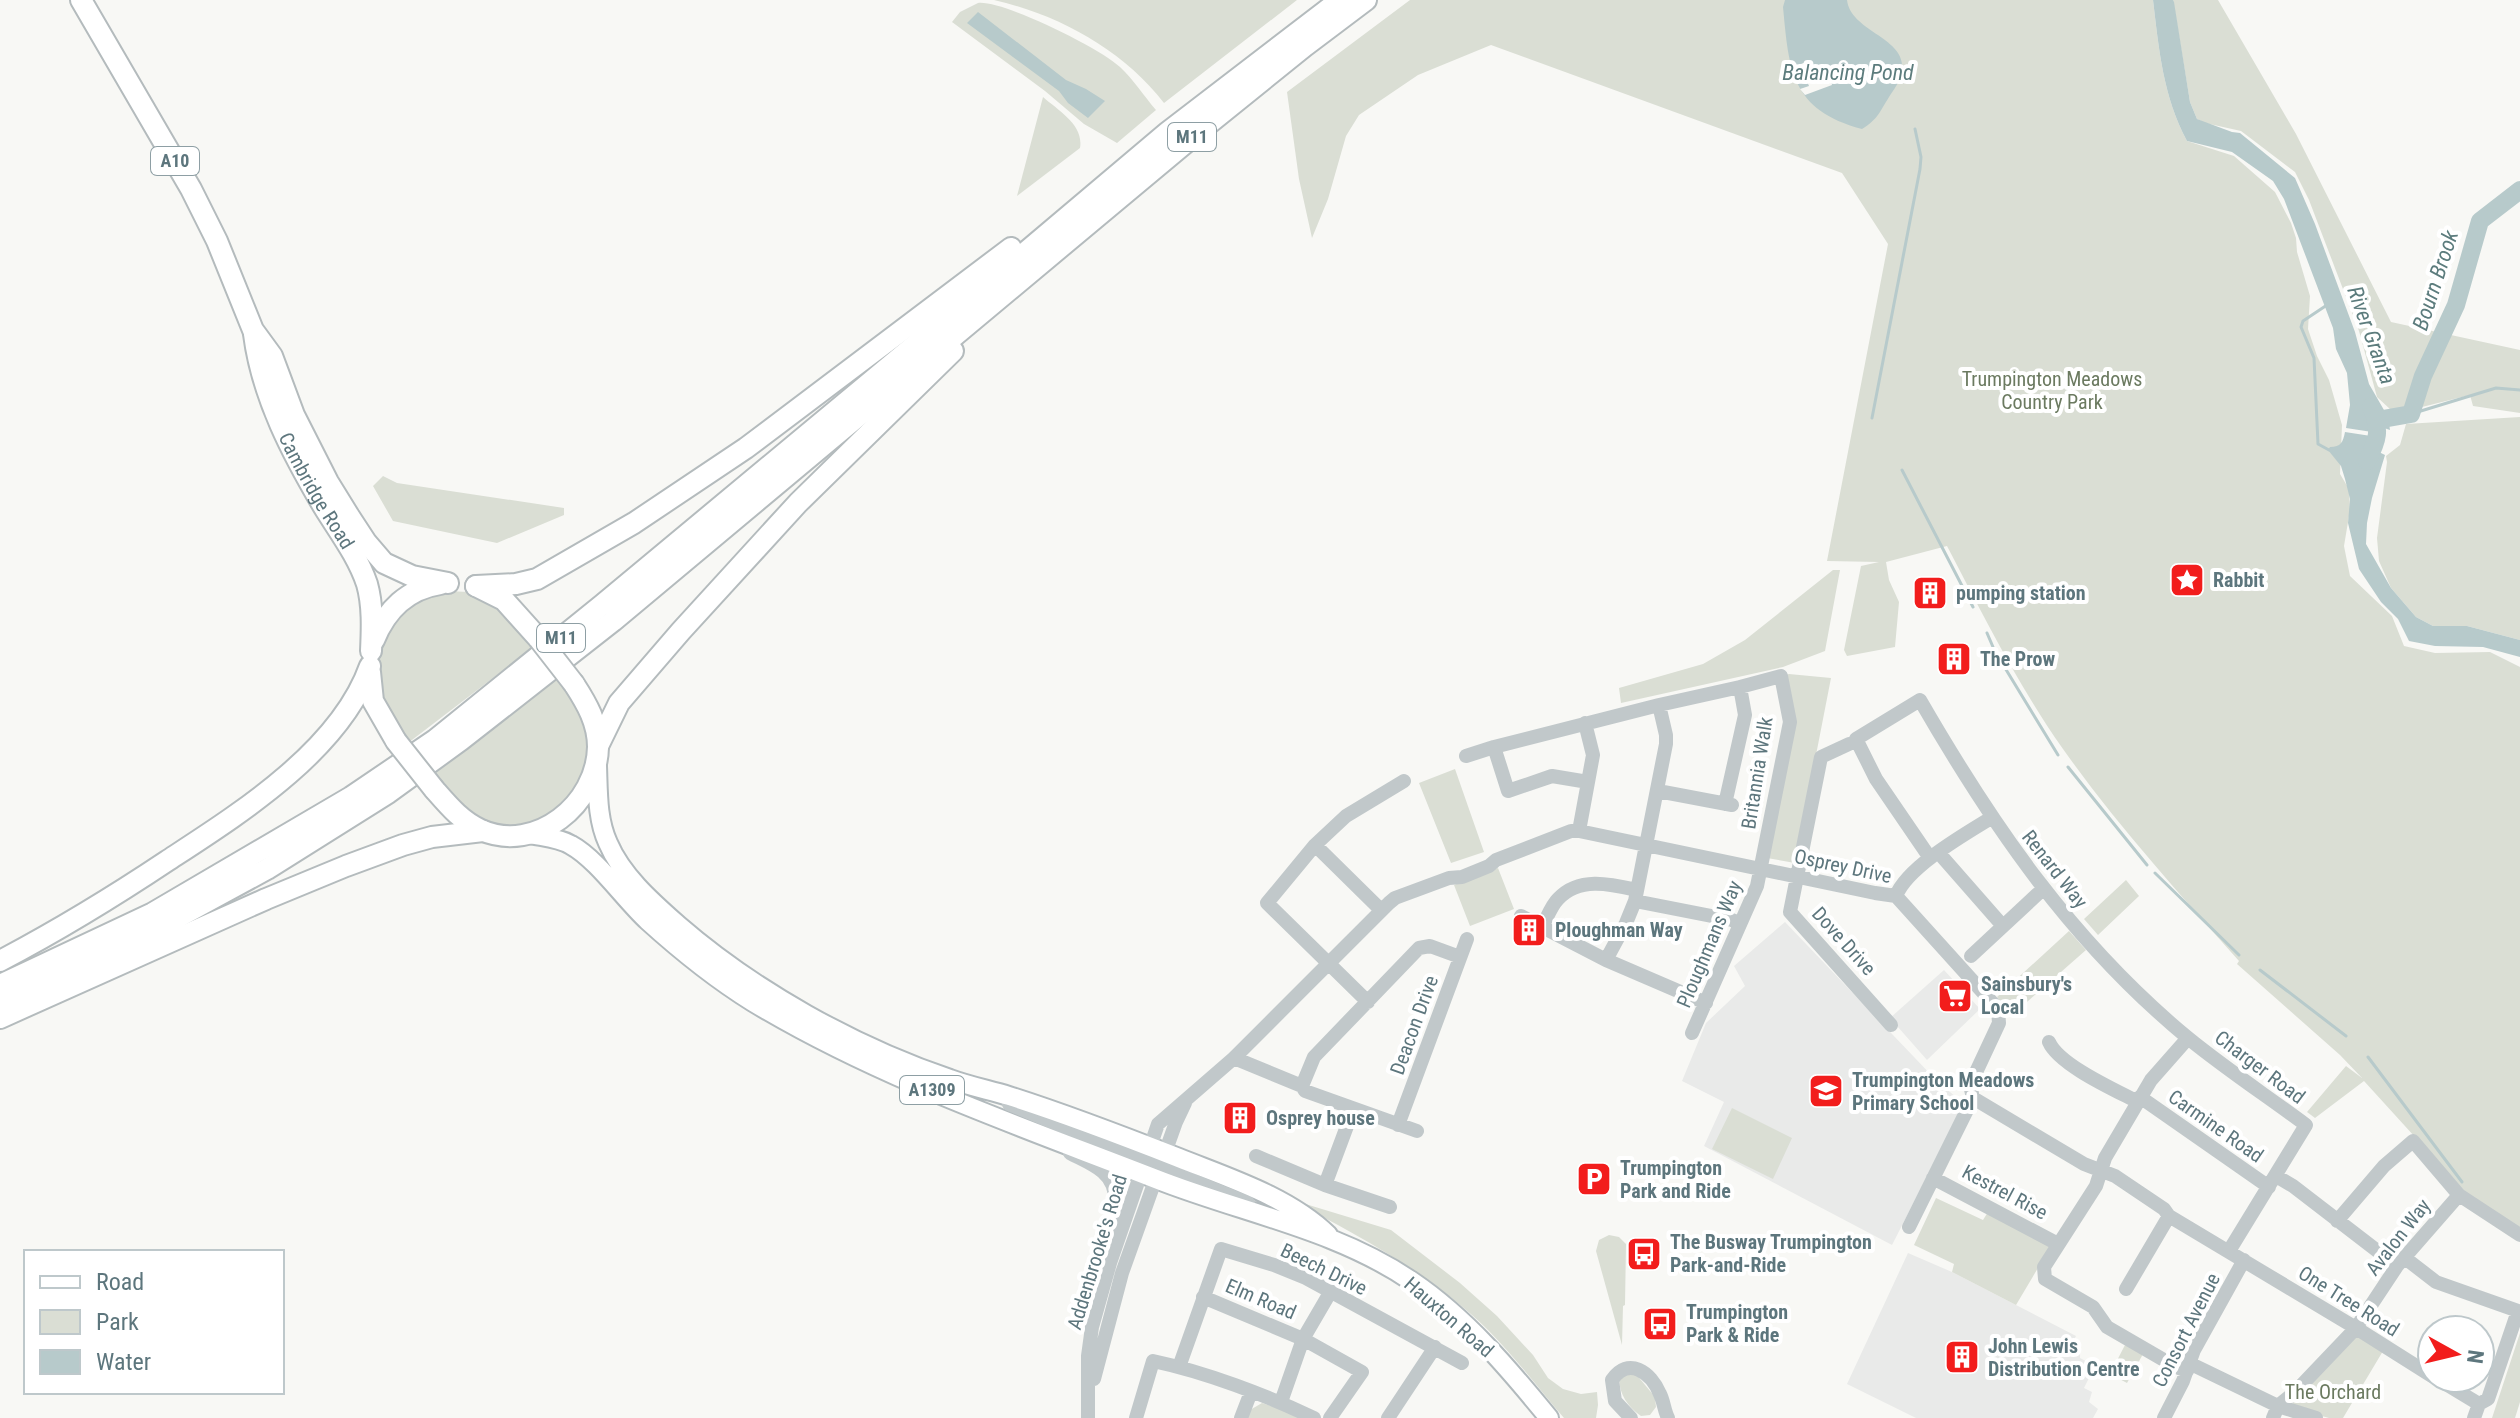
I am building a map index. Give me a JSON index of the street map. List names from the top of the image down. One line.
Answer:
{"streets":{"highway":["M11","A10","Cambridge Road"],"main road":["A1309","Hauxton Road"],"street":["Britannia Walk","Osprey Drive","Renard Way","Dove Drive","Ploughmans Way","Deacon Drive","Charger Road","Carmine Road","Kestrel Rise","Avalon Way","Addenbrooke's Road","Beech Drive","Elm Road","One Tree Road","Consort Avenue"]},"crossings":[["M11","Cambridge Road"],["M11","A1309"],["Cambridge Road","A1309"],["Britannia Walk","Osprey Drive"],["Britannia Walk","Ploughmans Way"],["Osprey Drive","Dove Drive"],["Osprey Drive","Ploughmans Way"],["Osprey Drive","A1309"],["Osprey Drive","Kestrel Rise"],["Osprey Drive","Addenbrooke's Road"],["Renard Way","Charger Road"],["Charger Road","Carmine Road"],["A1309","Addenbrooke's Road"],["A1309","Hauxton Road"],["Carmine Road","Avalon Way"],["Avalon Way","One Tree Road"],["Beech Drive","Elm Road"],["One Tree Road","Consort Avenue"]],"water":["Balancing Pond","Bourn Brook","River Granta"],"parks":["Trumpington Meadows Country Park","The Orchard"],"places":{"place":["Rabbit"],"building":["pumping station","The Prow","Ploughman Way","Osprey house","John Lewis Distribution Centre"],"supermarket":["Sainsbury's Local"],"school or university":["Trumpington Meadows Primary School"],"parking":["Trumpington Park and Ride"],"bus stop":["The Busway Trumpington Park-and-Ride","Trumpington Park & Ride"]},"legend":["Road","Park","Water"],"north":"right"}
